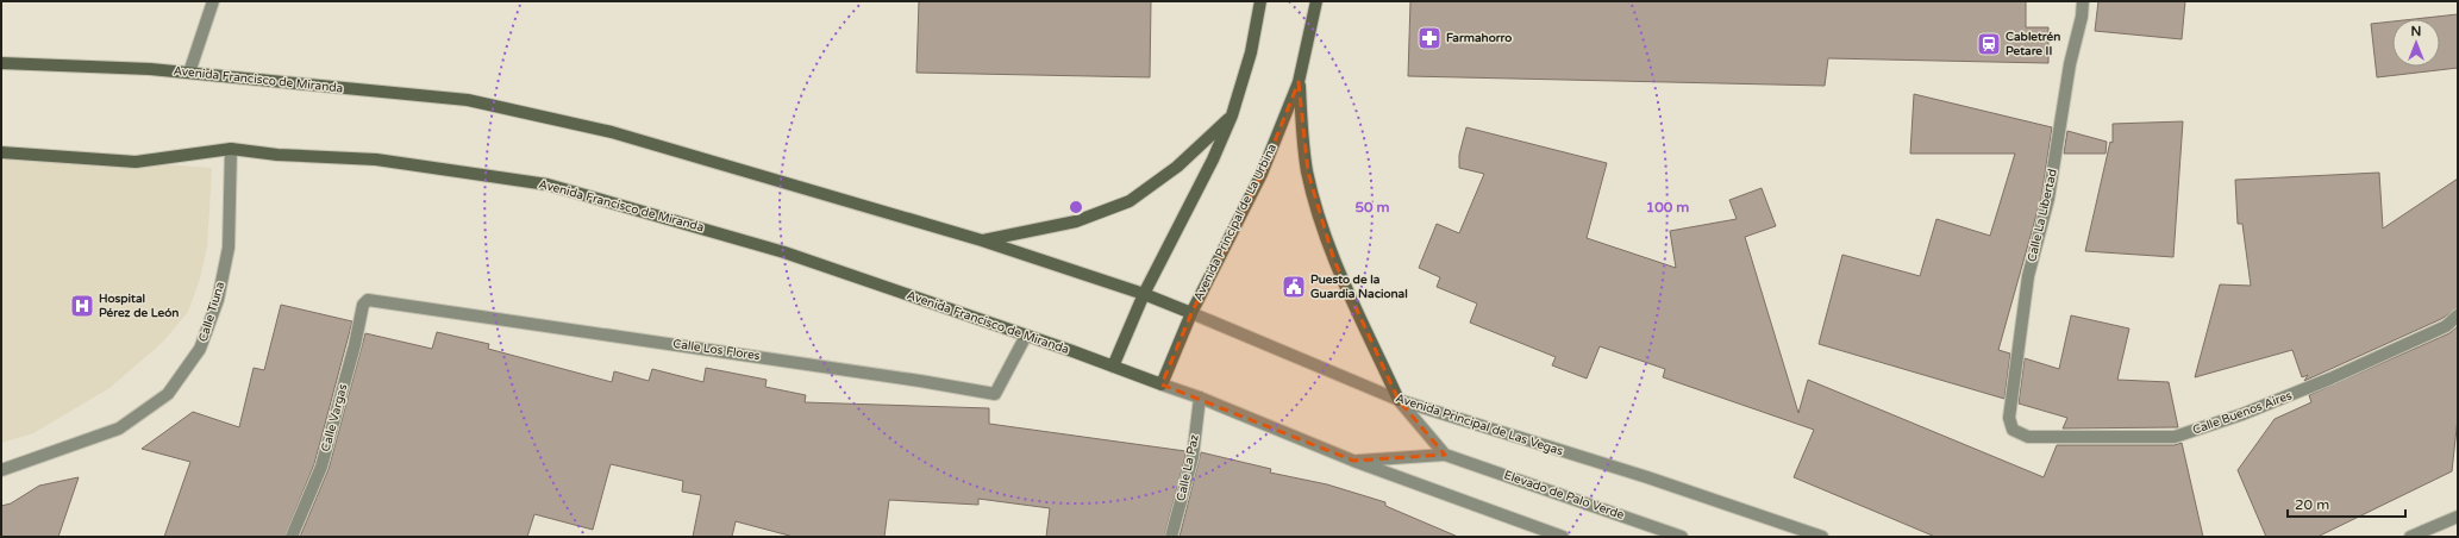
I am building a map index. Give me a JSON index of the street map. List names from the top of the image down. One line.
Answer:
{"streets":{"main road":["Avenida Francisco de Miranda","Avenida Principal de La Urbina","Avenida Principal de Las Vegas"],"street":["Calle La Libertad","Calle Tiuna","Calle Los Flores","Calle Buenos Aires","Calle Vargas","Calle La Paz","Elevado de Palo Verde"]},"crossings":[["Avenida Francisco de Miranda","Avenida Principal de La Urbina"],["Avenida Francisco de Miranda","Calle Tiuna"],["Avenida Francisco de Miranda","Calle Los Flores"],["Avenida Francisco de Miranda","Avenida Principal de Las Vegas"],["Calle La Libertad","Calle Buenos Aires"],["Avenida Principal de La Urbina","Avenida Principal de Las Vegas"],["Calle Los Flores","Calle Vargas"]],"places":{"pharmacy":["Farmahorro"],"station":["Cabletrén Petare II"],"public building":["Puesto de la Guardia Nacional"],"hospital":["Hospital Pérez de León"]},"scale_bar":"20 m","north":"top","rings":["50 m","100 m"]}
